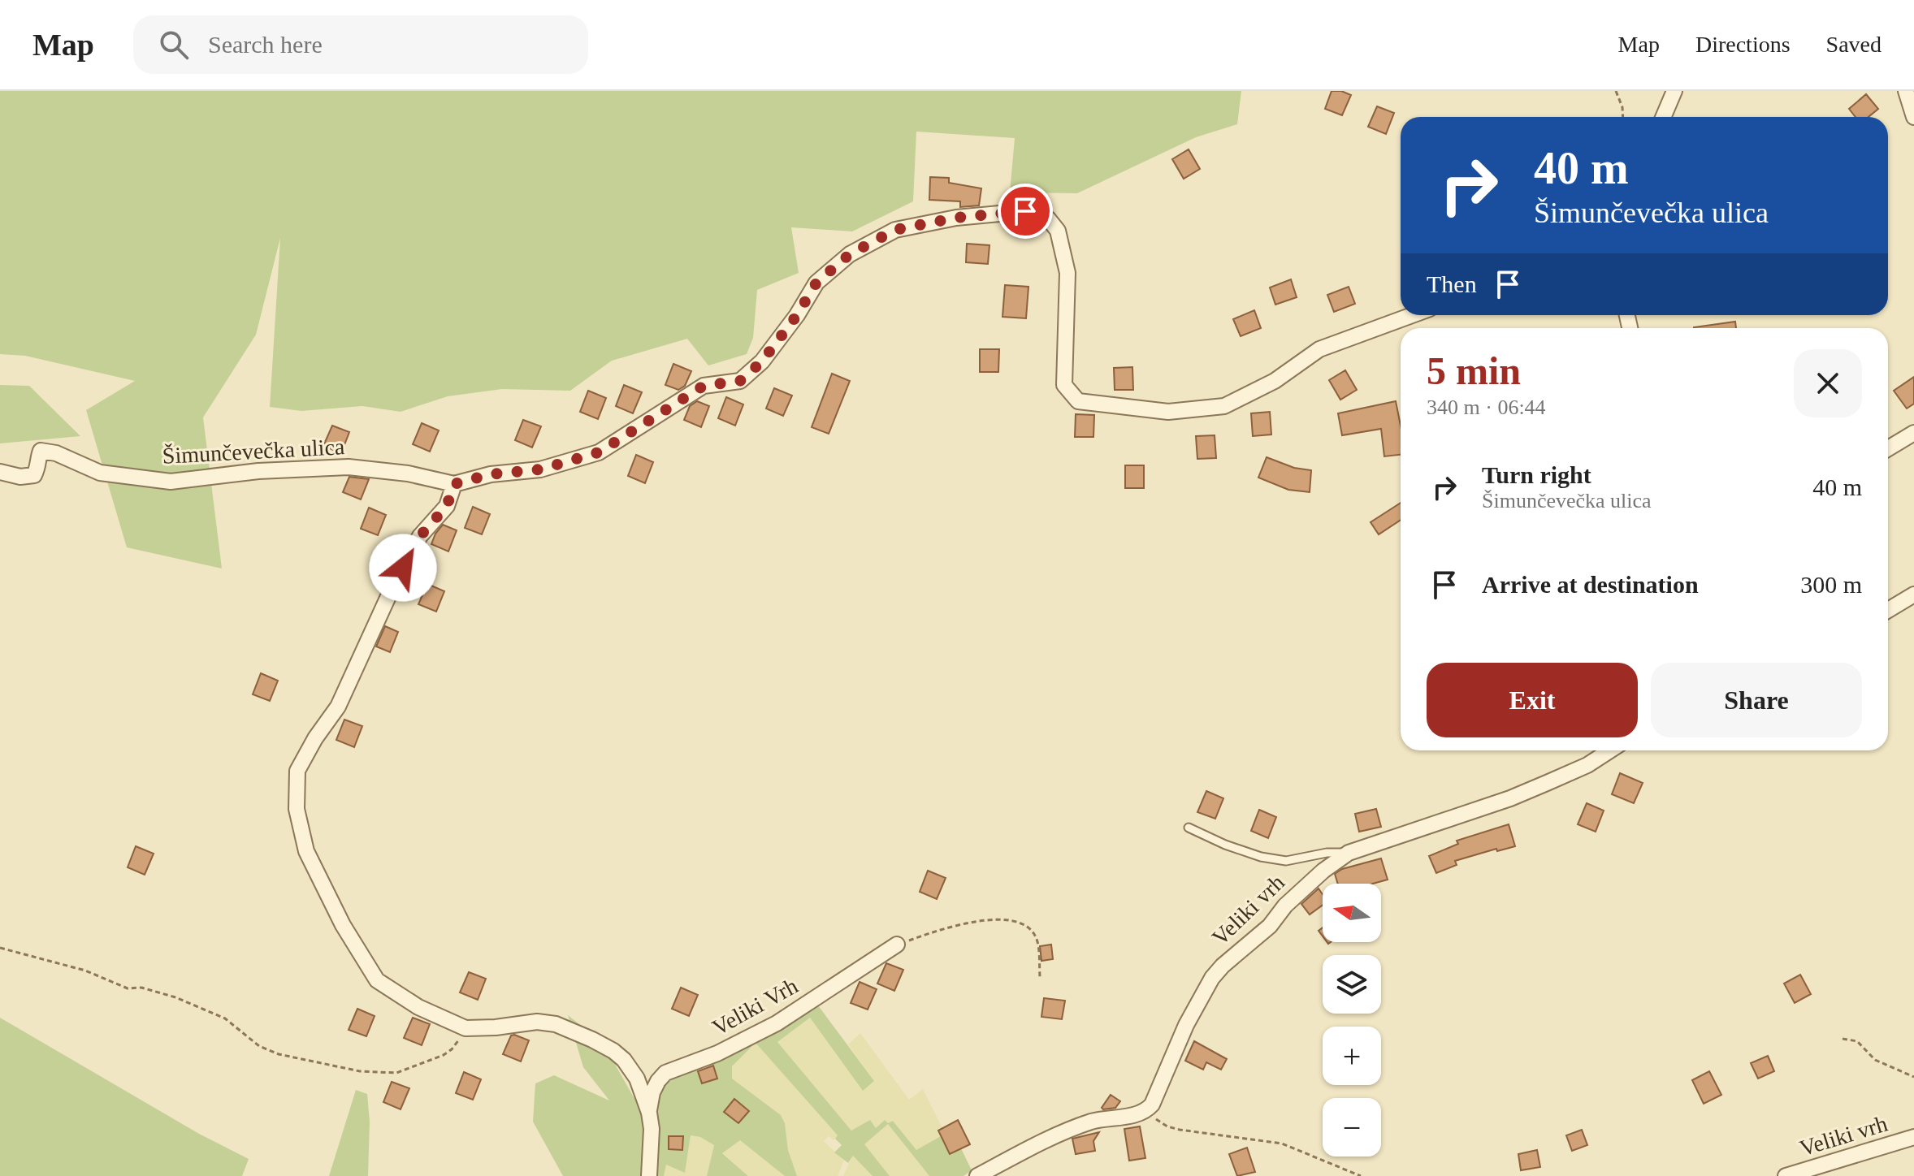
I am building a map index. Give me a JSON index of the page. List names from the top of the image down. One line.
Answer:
{"streets":{"street":["Šimunčevečka ulica","Veliki vrh","Veliki Vrh"]},"north":"left","page":{"header":"Map","search":"Search here","nav":["Map","Directions","Saved"],"turn":["40 m","Šimunčevečka ulica"],"then":"Then","heading":["5 min","340 m · 06:44"],"list":[{"name":"Turn right","note":"Šimunčevečka ulica","value":"40 m"},{"name":"Arrive at destination","value":"300 m"}],"buttons":["Exit","Share"],"map_buttons":["+","−"]}}
